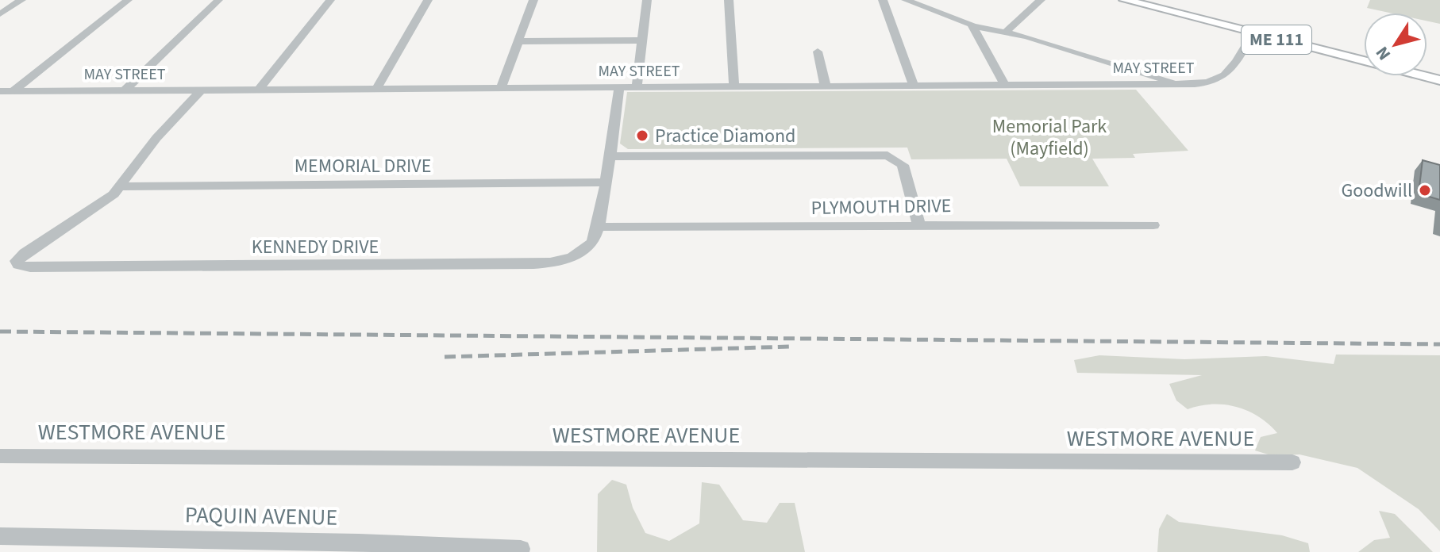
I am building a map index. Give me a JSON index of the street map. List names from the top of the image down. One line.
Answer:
{"streets":{"main road":["ME 111"],"street":["MAY STREET","MEMORIAL DRIVE","PLYMOUTH DRIVE","KENNEDY DRIVE","WESTMORE AVENUE","PAQUIN AVENUE"]},"crossings":[["ME 111","MAY STREET"],["MEMORIAL DRIVE","KENNEDY DRIVE"],["PLYMOUTH DRIVE","KENNEDY DRIVE"]],"parks":["Memorial Park (Mayfield)"],"places":["Practice Diamond","Goodwill"],"north":"bottom left"}
